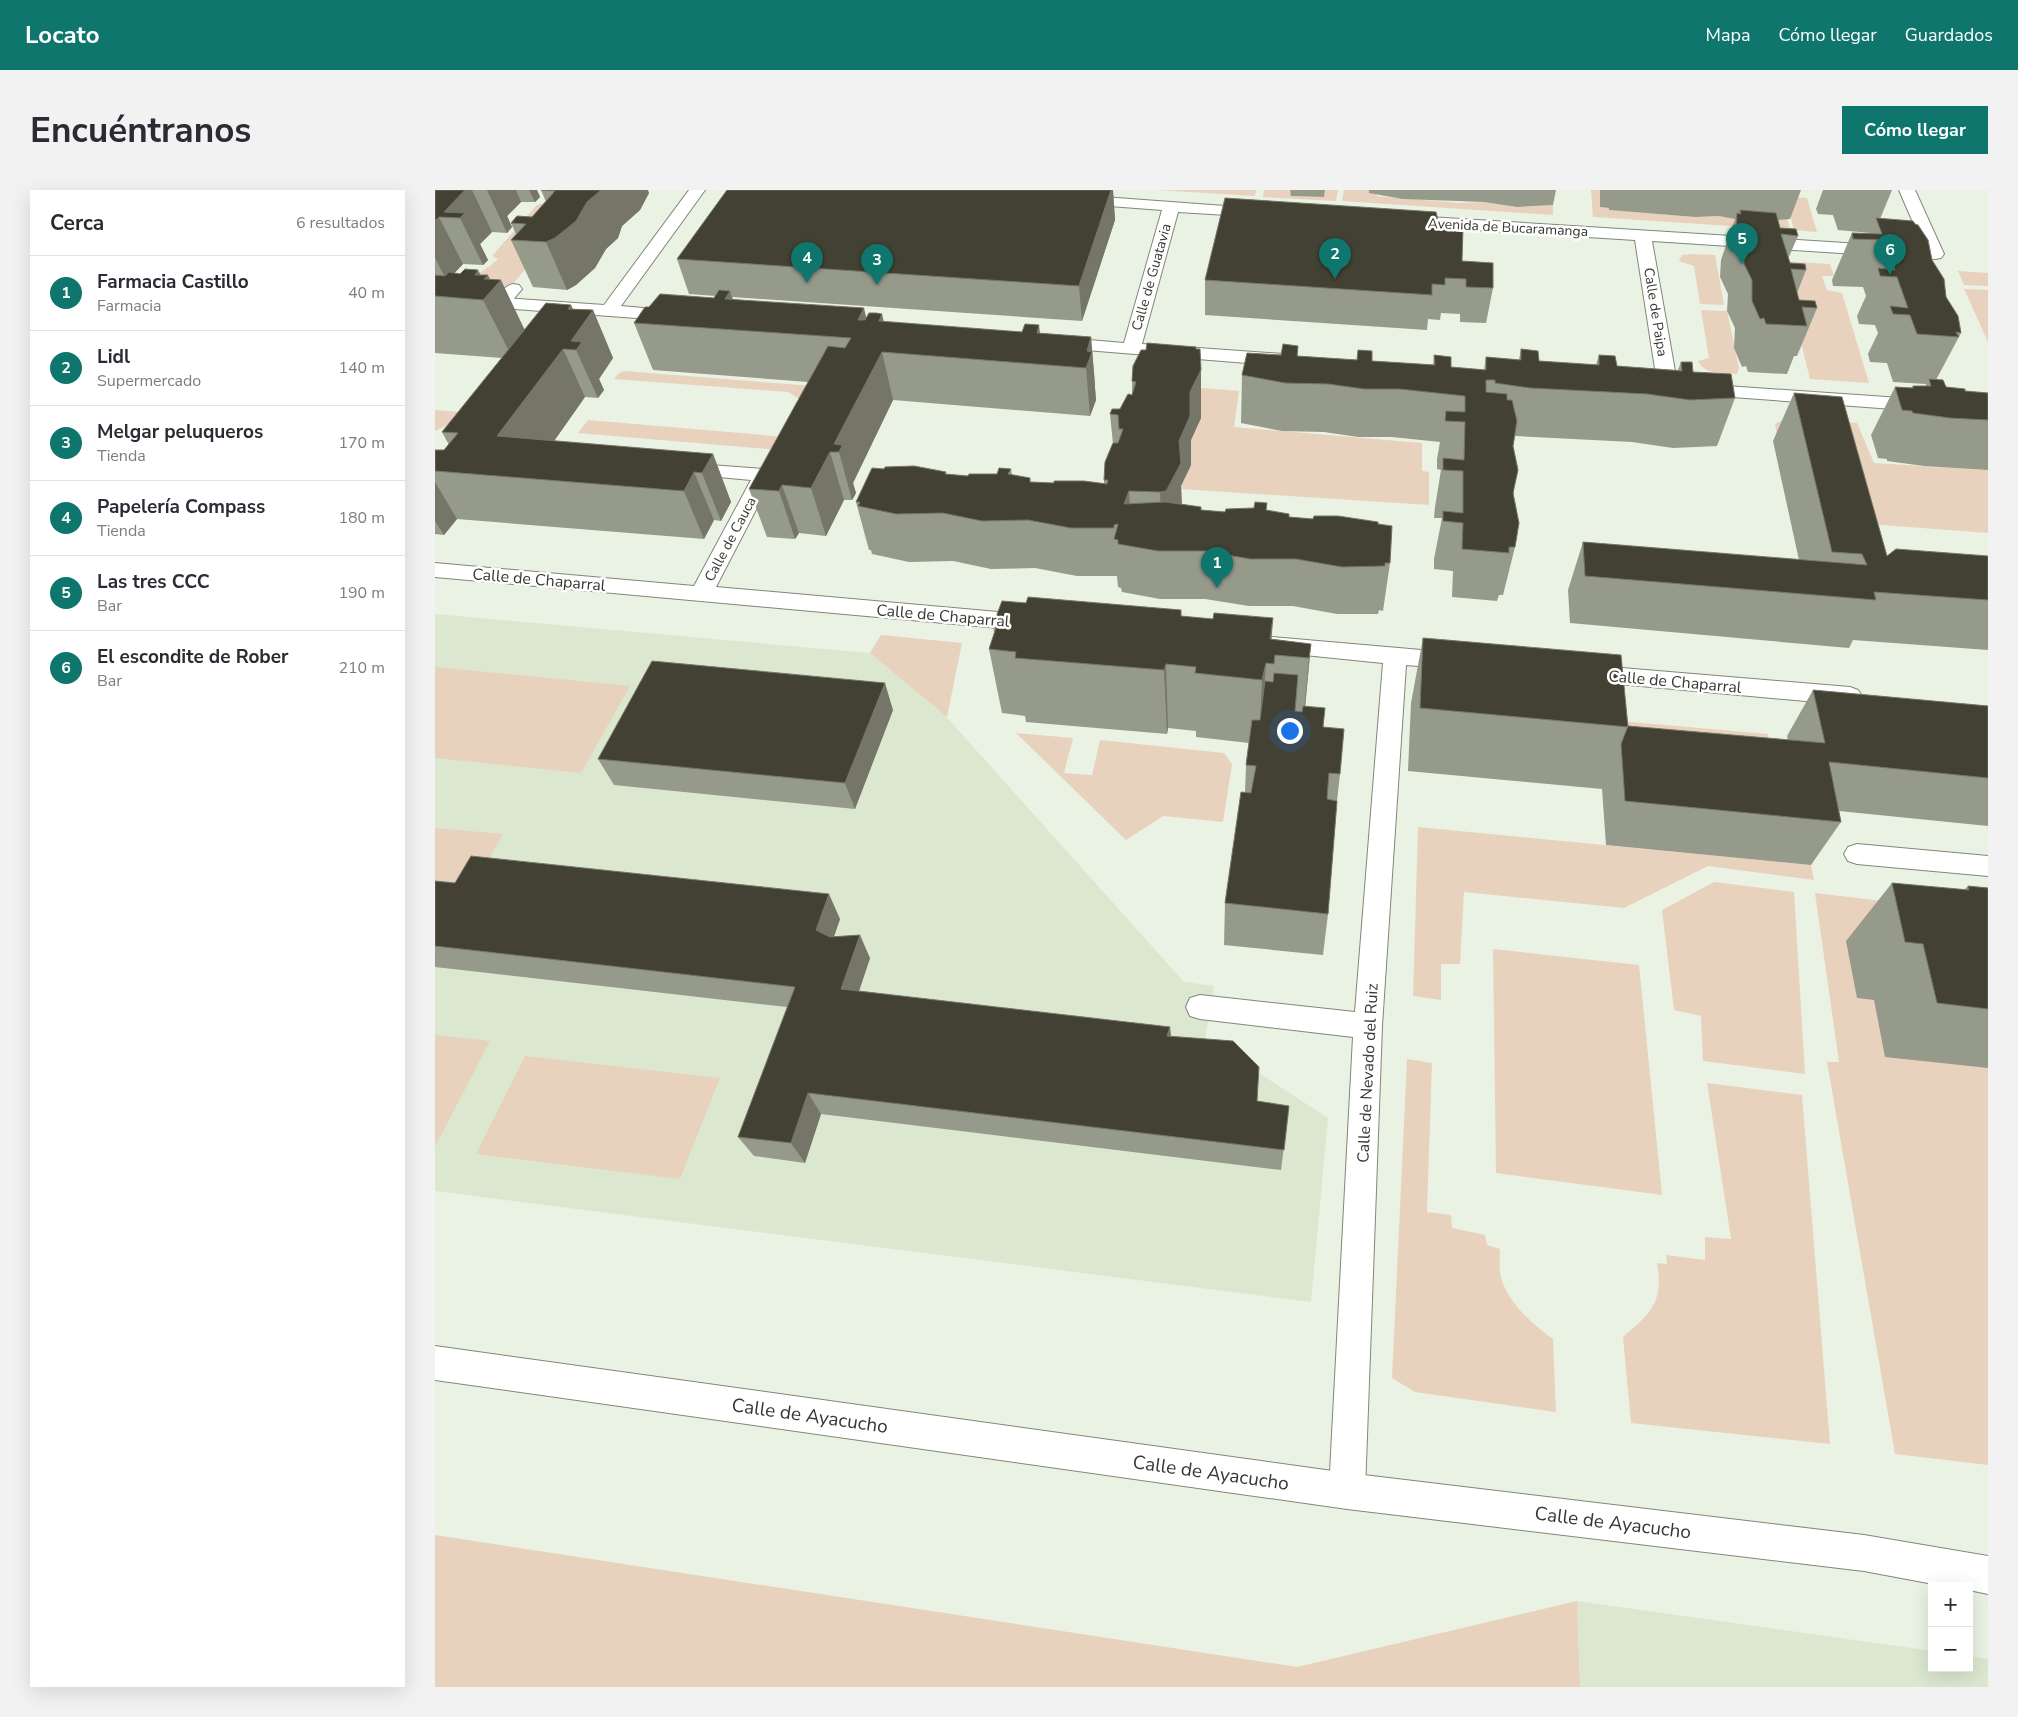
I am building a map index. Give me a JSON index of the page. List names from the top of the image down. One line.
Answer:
{"streets":{"street":["Avenida de Bucaramanga","Calle de Guatavia","Calle de Paipa","Calle de Cauca","Calle de Chaparral","Calle de Nevado del Ruiz","Calle de Ayacucho"]},"crossings":[["Avenida de Bucaramanga","Calle de Paipa"],["Calle de Cauca","Calle de Chaparral"],["Calle de Nevado del Ruiz","Calle de Ayacucho"]],"page":{"header":"Locato","nav":["Mapa","Cómo llegar","Guardados"],"buttons":"Cómo llegar","title":"Encuéntranos","heading":["Cerca","6 resultados"],"pins":["5","6","2","4","3","1"],"list":[{"mark":"1","name":"Farmacia Castillo","note":"Farmacia","value":"40 m"},{"mark":"2","name":"Lidl","note":"Supermercado","value":"140 m"},{"mark":"3","name":"Melgar peluqueros","note":"Tienda","value":"170 m"},{"mark":"4","name":"Papelería Compass","note":"Tienda","value":"180 m"},{"mark":"5","name":"Las tres CCC","note":"Bar","value":"190 m"},{"mark":"6","name":"El escondite de Rober","note":"Bar","value":"210 m"}],"map_buttons":["+","−"]}}
